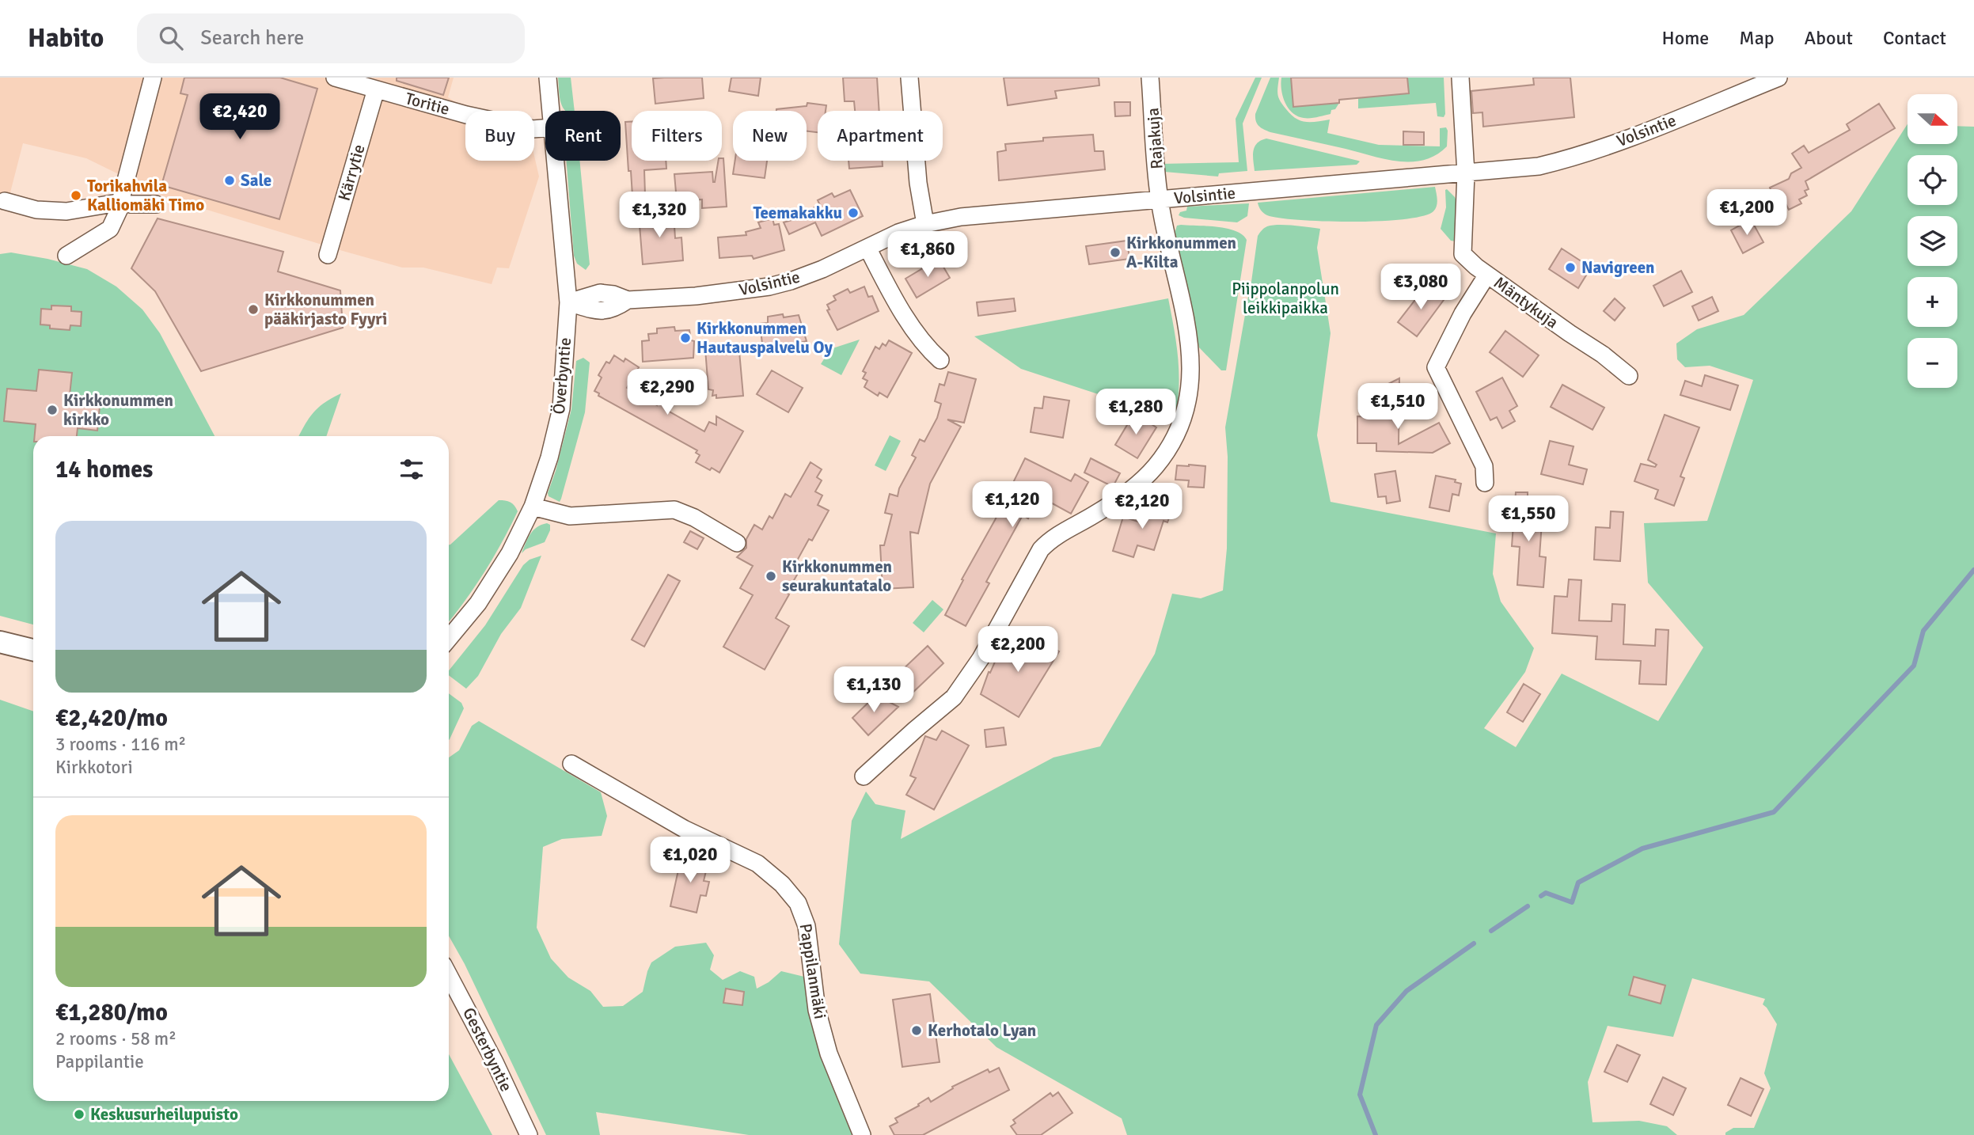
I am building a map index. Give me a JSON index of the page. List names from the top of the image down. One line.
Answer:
{"streets":{"street":["Toritie","Volsintie","Rajakuja","Kärrytie","Mäntykuja","Överbyntie","Pappilanmäki","Gesterbyntie"]},"crossings":[["Toritie","Kärrytie"],["Volsintie","Rajakuja"],["Volsintie","Mäntykuja"],["Volsintie","Överbyntie"]],"parks":["Piippolanpolun leikkipaikka"],"places":["Sale","Torikahvila Kalliomäki Timo","Teemakakku","Kirkkonummen A-Kilta","Navigreen","Kirkkonummen pääkirjasto Fyyri","Kirkkonummen Hautauspalvelu Oy","Kirkkonummen kirkko","Kirkkonummen seurakuntatalo","Kerhotalo Lyan","Keskusurheilupuisto"],"north":"right","page":{"header":"Habito","search":"Search here","nav":["Home","Map","About","Contact"],"price":["€2,420","€1,200","€1,320","€1,860","€3,080","€2,290","€1,510","€1,280","€1,120","€2,120","€1,550","€2,200","€1,130","€1,020"],"map_buttons":["+","−"],"chip":["Buy","Rent","Filters","New","Apartment"],"heading":"14 homes","list":[{"name":"€2,420/mo","note":"3 rooms · 116 m² · Kirkkotori"},{"name":"€1,280/mo","note":"2 rooms · 58 m² · Pappilantie"}]}}
